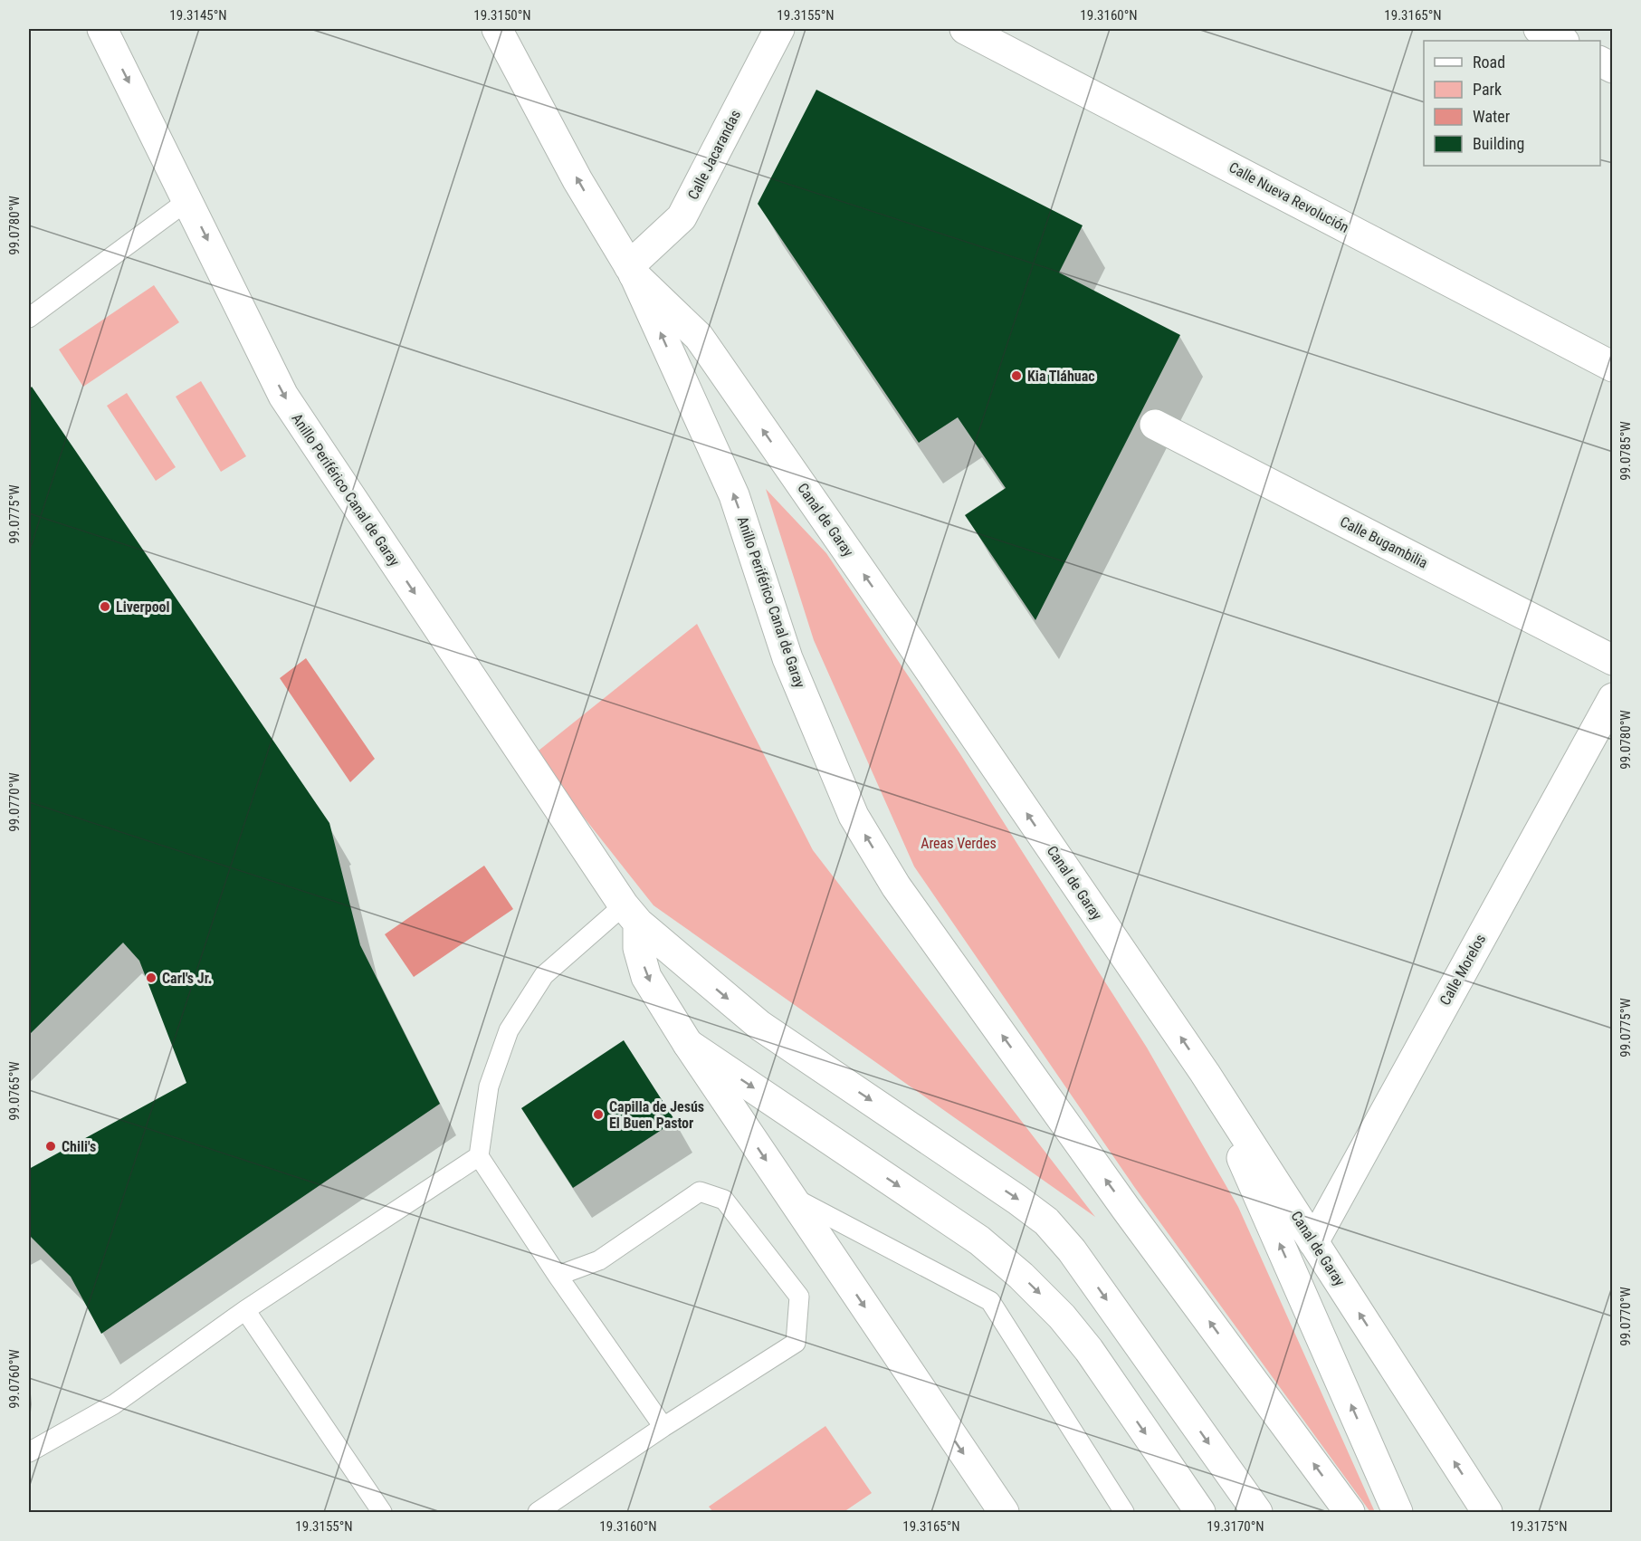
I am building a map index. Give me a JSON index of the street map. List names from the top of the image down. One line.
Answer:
{"streets":{"main road":["Calle Jacarandas","Calle Nueva Revolución","Anillo Periférico Canal de Garay","Canal de Garay","Calle Bugambilia","Calle Morelos"]},"crossings":[["Calle Jacarandas","Anillo Periférico Canal de Garay"],["Calle Jacarandas","Canal de Garay"],["Anillo Periférico Canal de Garay","Canal de Garay"],["Canal de Garay","Calle Morelos"]],"parks":["Areas Verdes"],"places":["Kia Tláhuac","Liverpool","Carl's Jr.","Capilla de Jesús El Buen Pastor","Chili's"],"legend":["Road","Park","Water","Building"],"coordinates":["19.3145°N","19.3150°N","19.3155°N","19.3160°N","19.3165°N","99.0780°W","99.0785°W","99.0775°W","99.0770°W","99.0765°W","99.0760°W","19.3170°N","19.3175°N"]}
